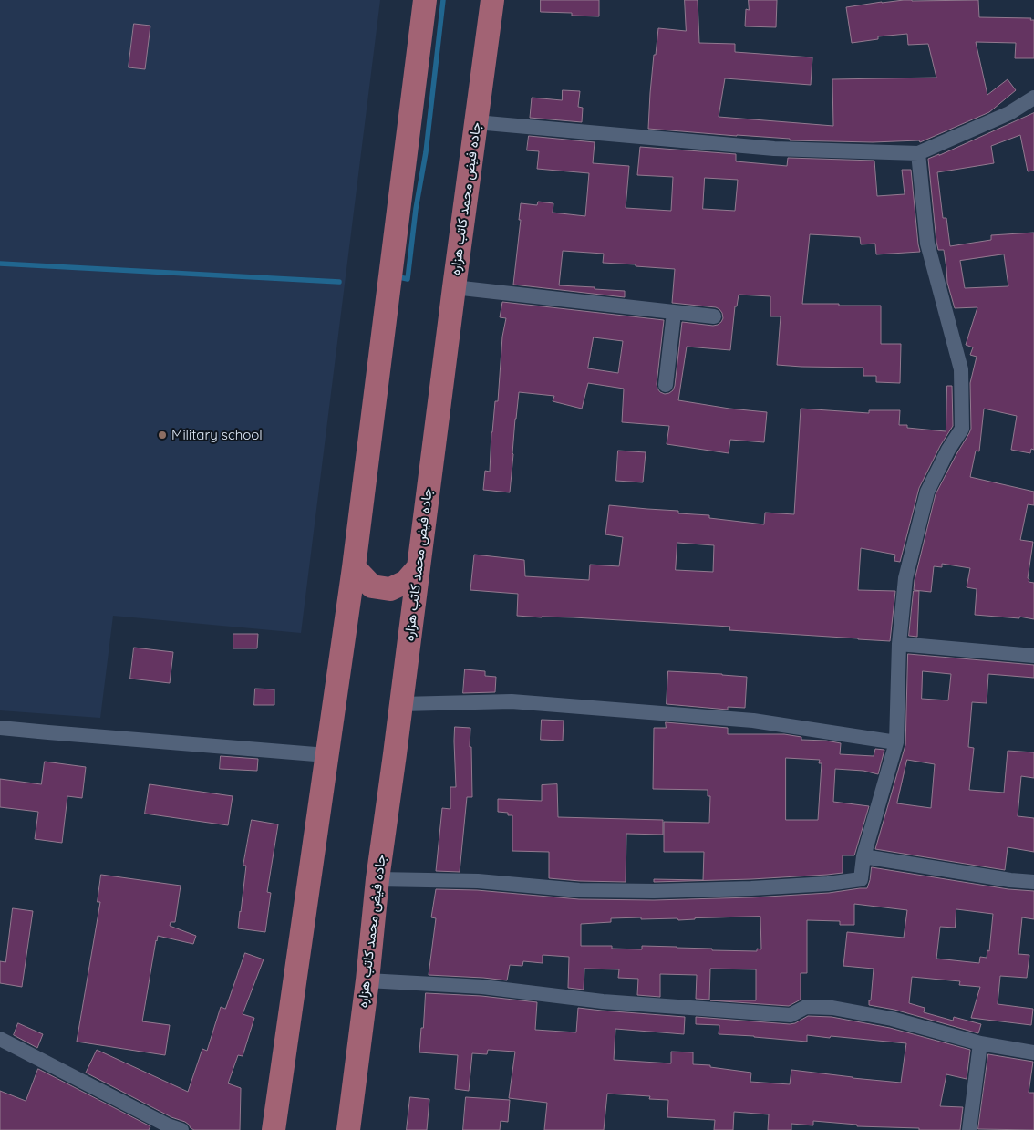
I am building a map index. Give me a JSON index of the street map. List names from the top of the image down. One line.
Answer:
{"streets":{"main road":["جاده فیض محمد کاتب هزاره"]},"places":["Military school"]}
